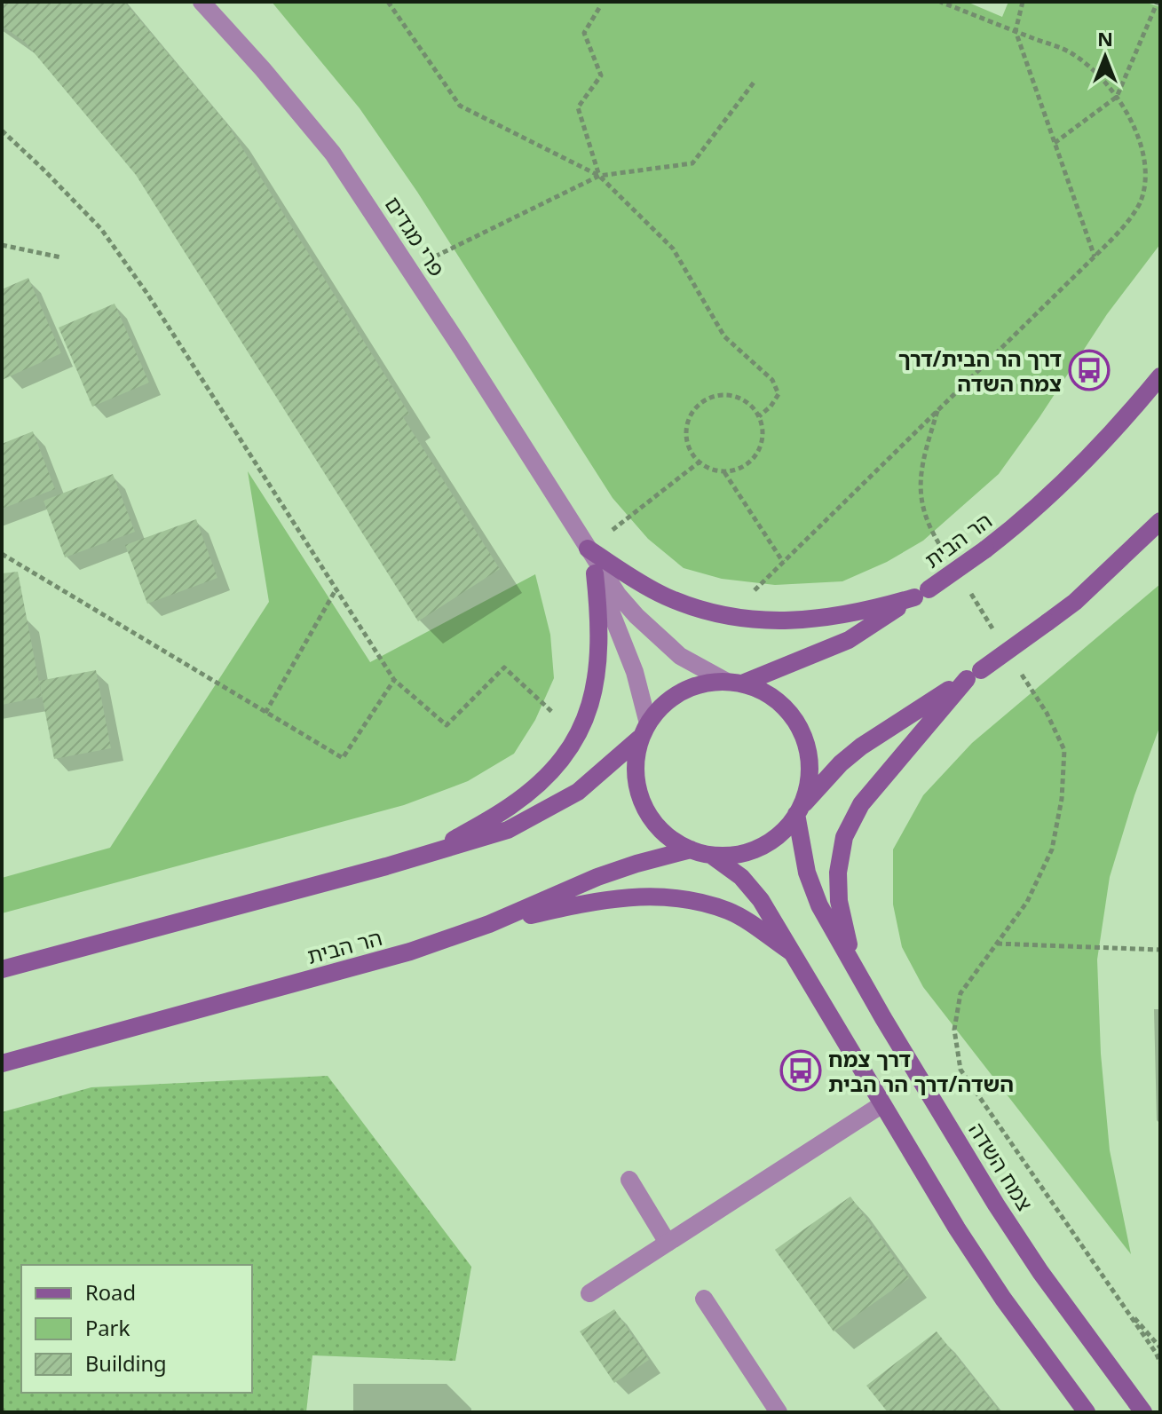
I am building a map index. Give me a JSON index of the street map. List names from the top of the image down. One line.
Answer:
{"streets":{"main road":["הר הבית","צמח השדה"],"street":["פרי מגדים"]},"crossings":[["פרי מגדים","הר הבית"],["פרי מגדים","צמח השדה"],["הר הבית","צמח השדה"]],"places":{"bus stop":["דרך הר הבית/דרך צמח השדה","דרך צמח השדה/דרך הר הבית"]},"legend":["Road","Park","Building"],"north":"top"}
